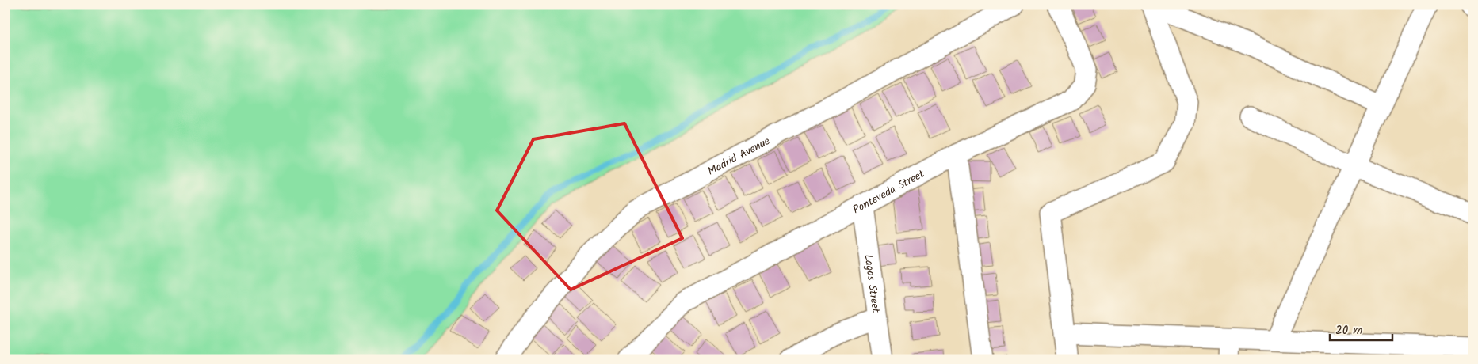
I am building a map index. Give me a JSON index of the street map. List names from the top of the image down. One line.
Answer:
{"streets":{"street":["Madrid Avenue","Ponteveda Street","Lagos Street"]},"crossings":[["Ponteveda Street","Lagos Street"]],"scale_bar":"20 m"}
